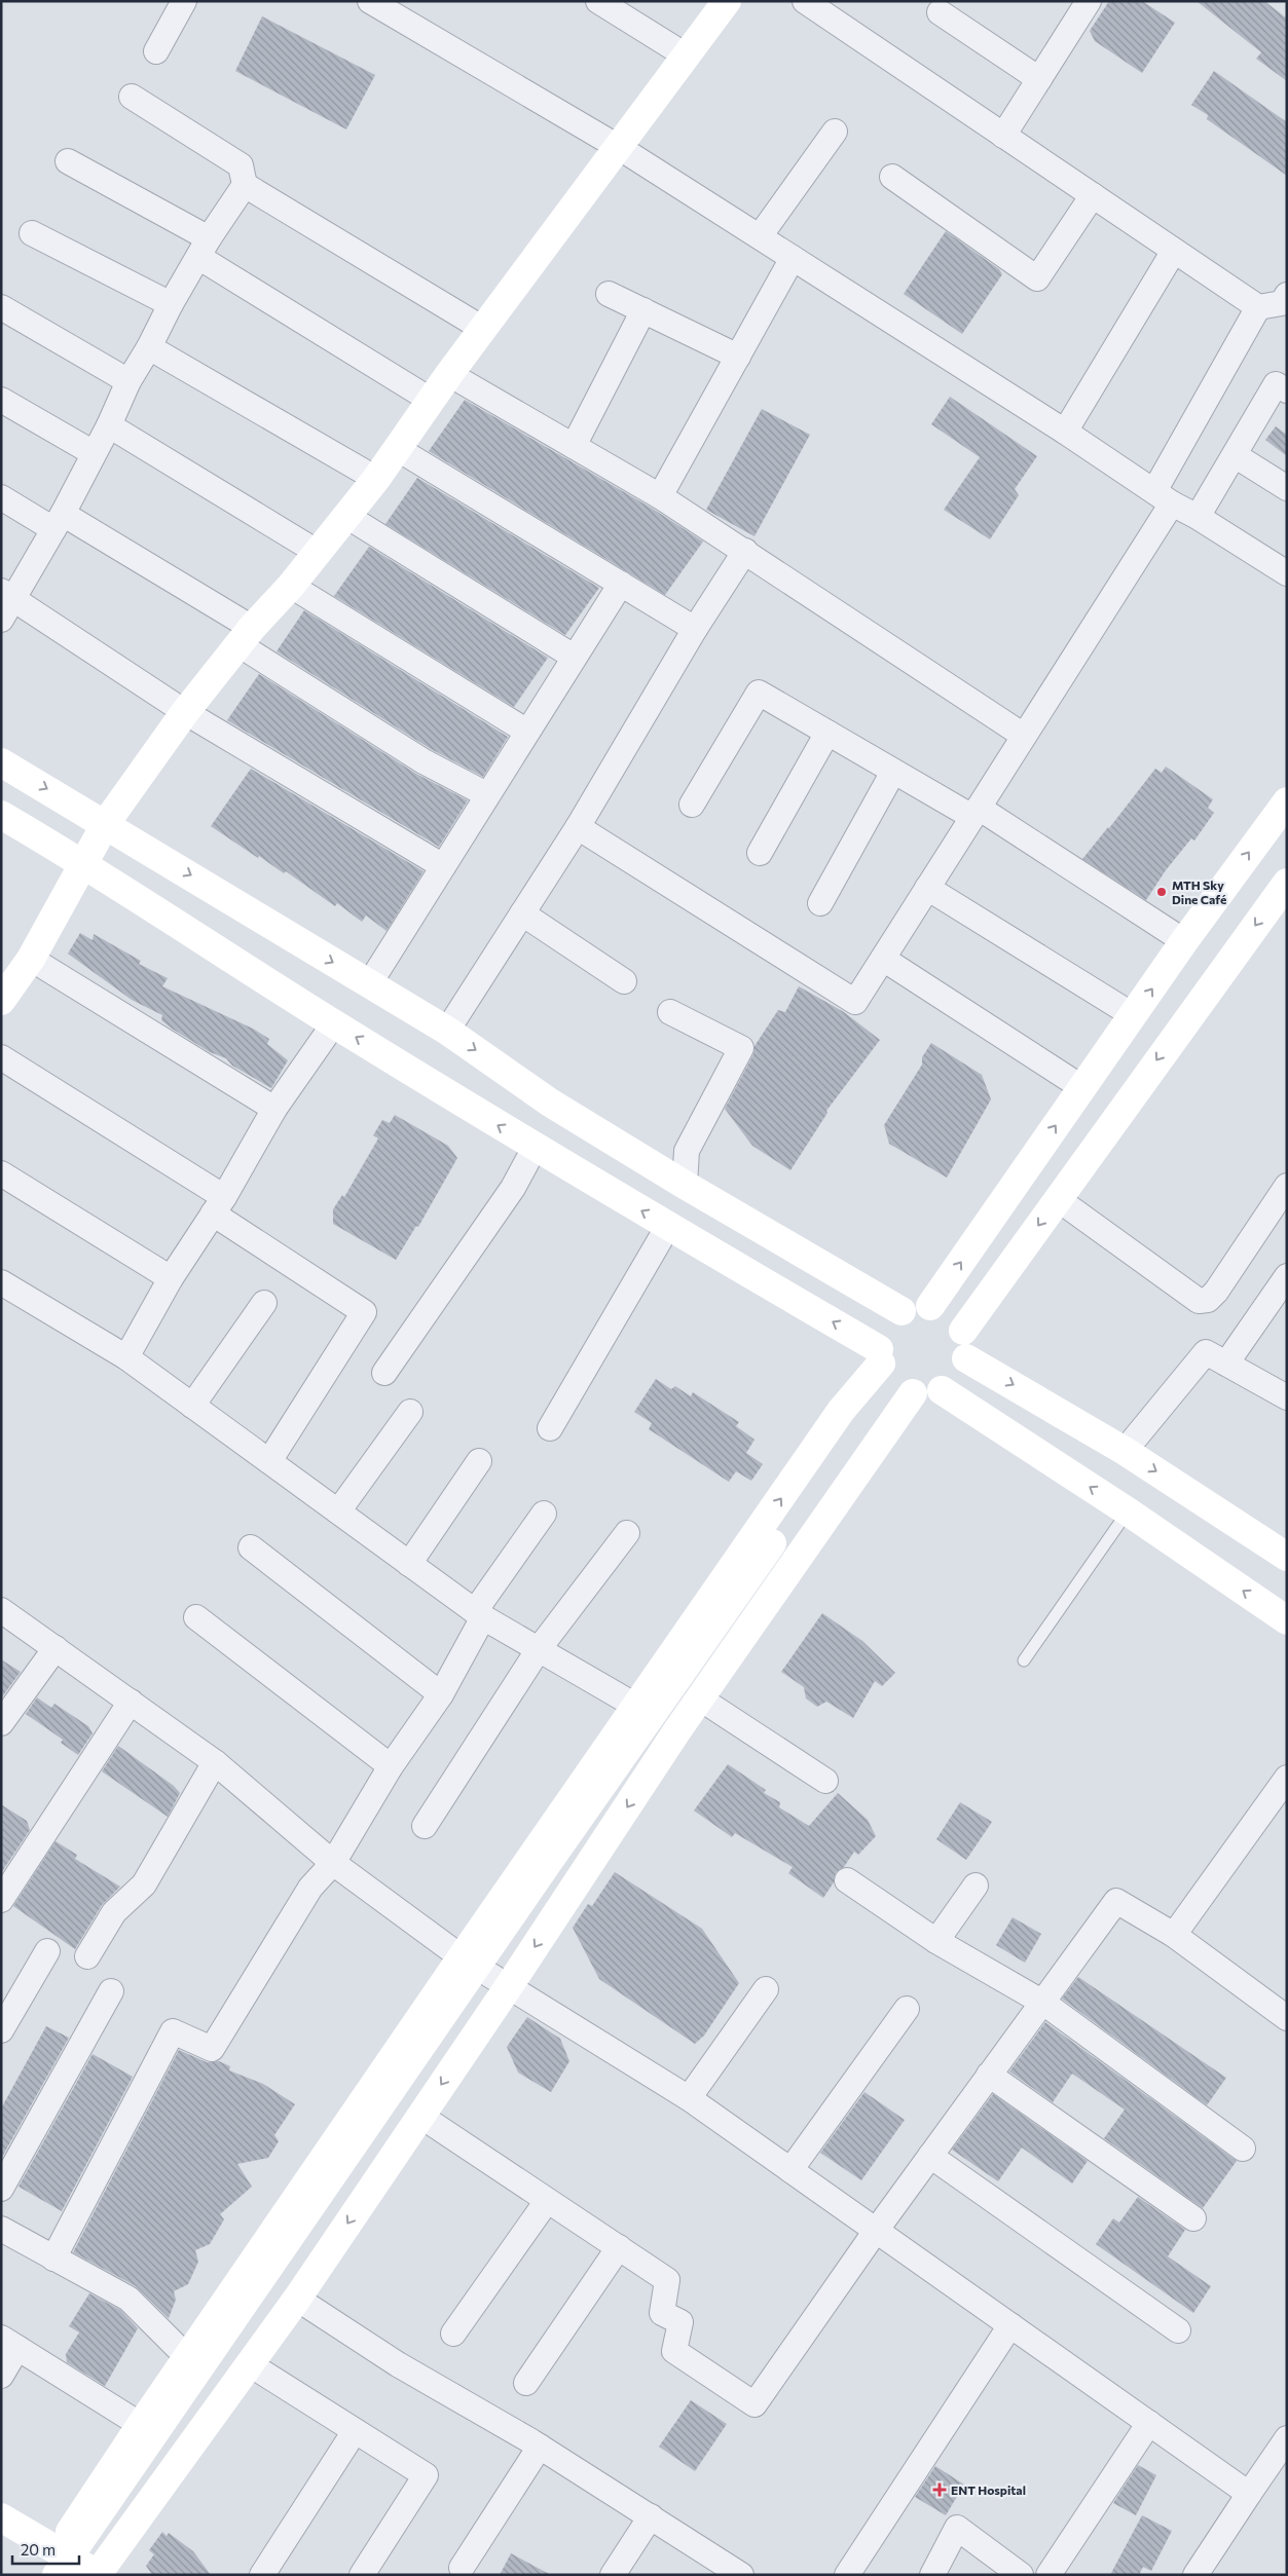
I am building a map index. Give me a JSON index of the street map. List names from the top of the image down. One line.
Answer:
{"places":{"other":["MTH Sky Dine Café"],"health":["ENT Hospital"]},"scale_bar":"20 m"}
